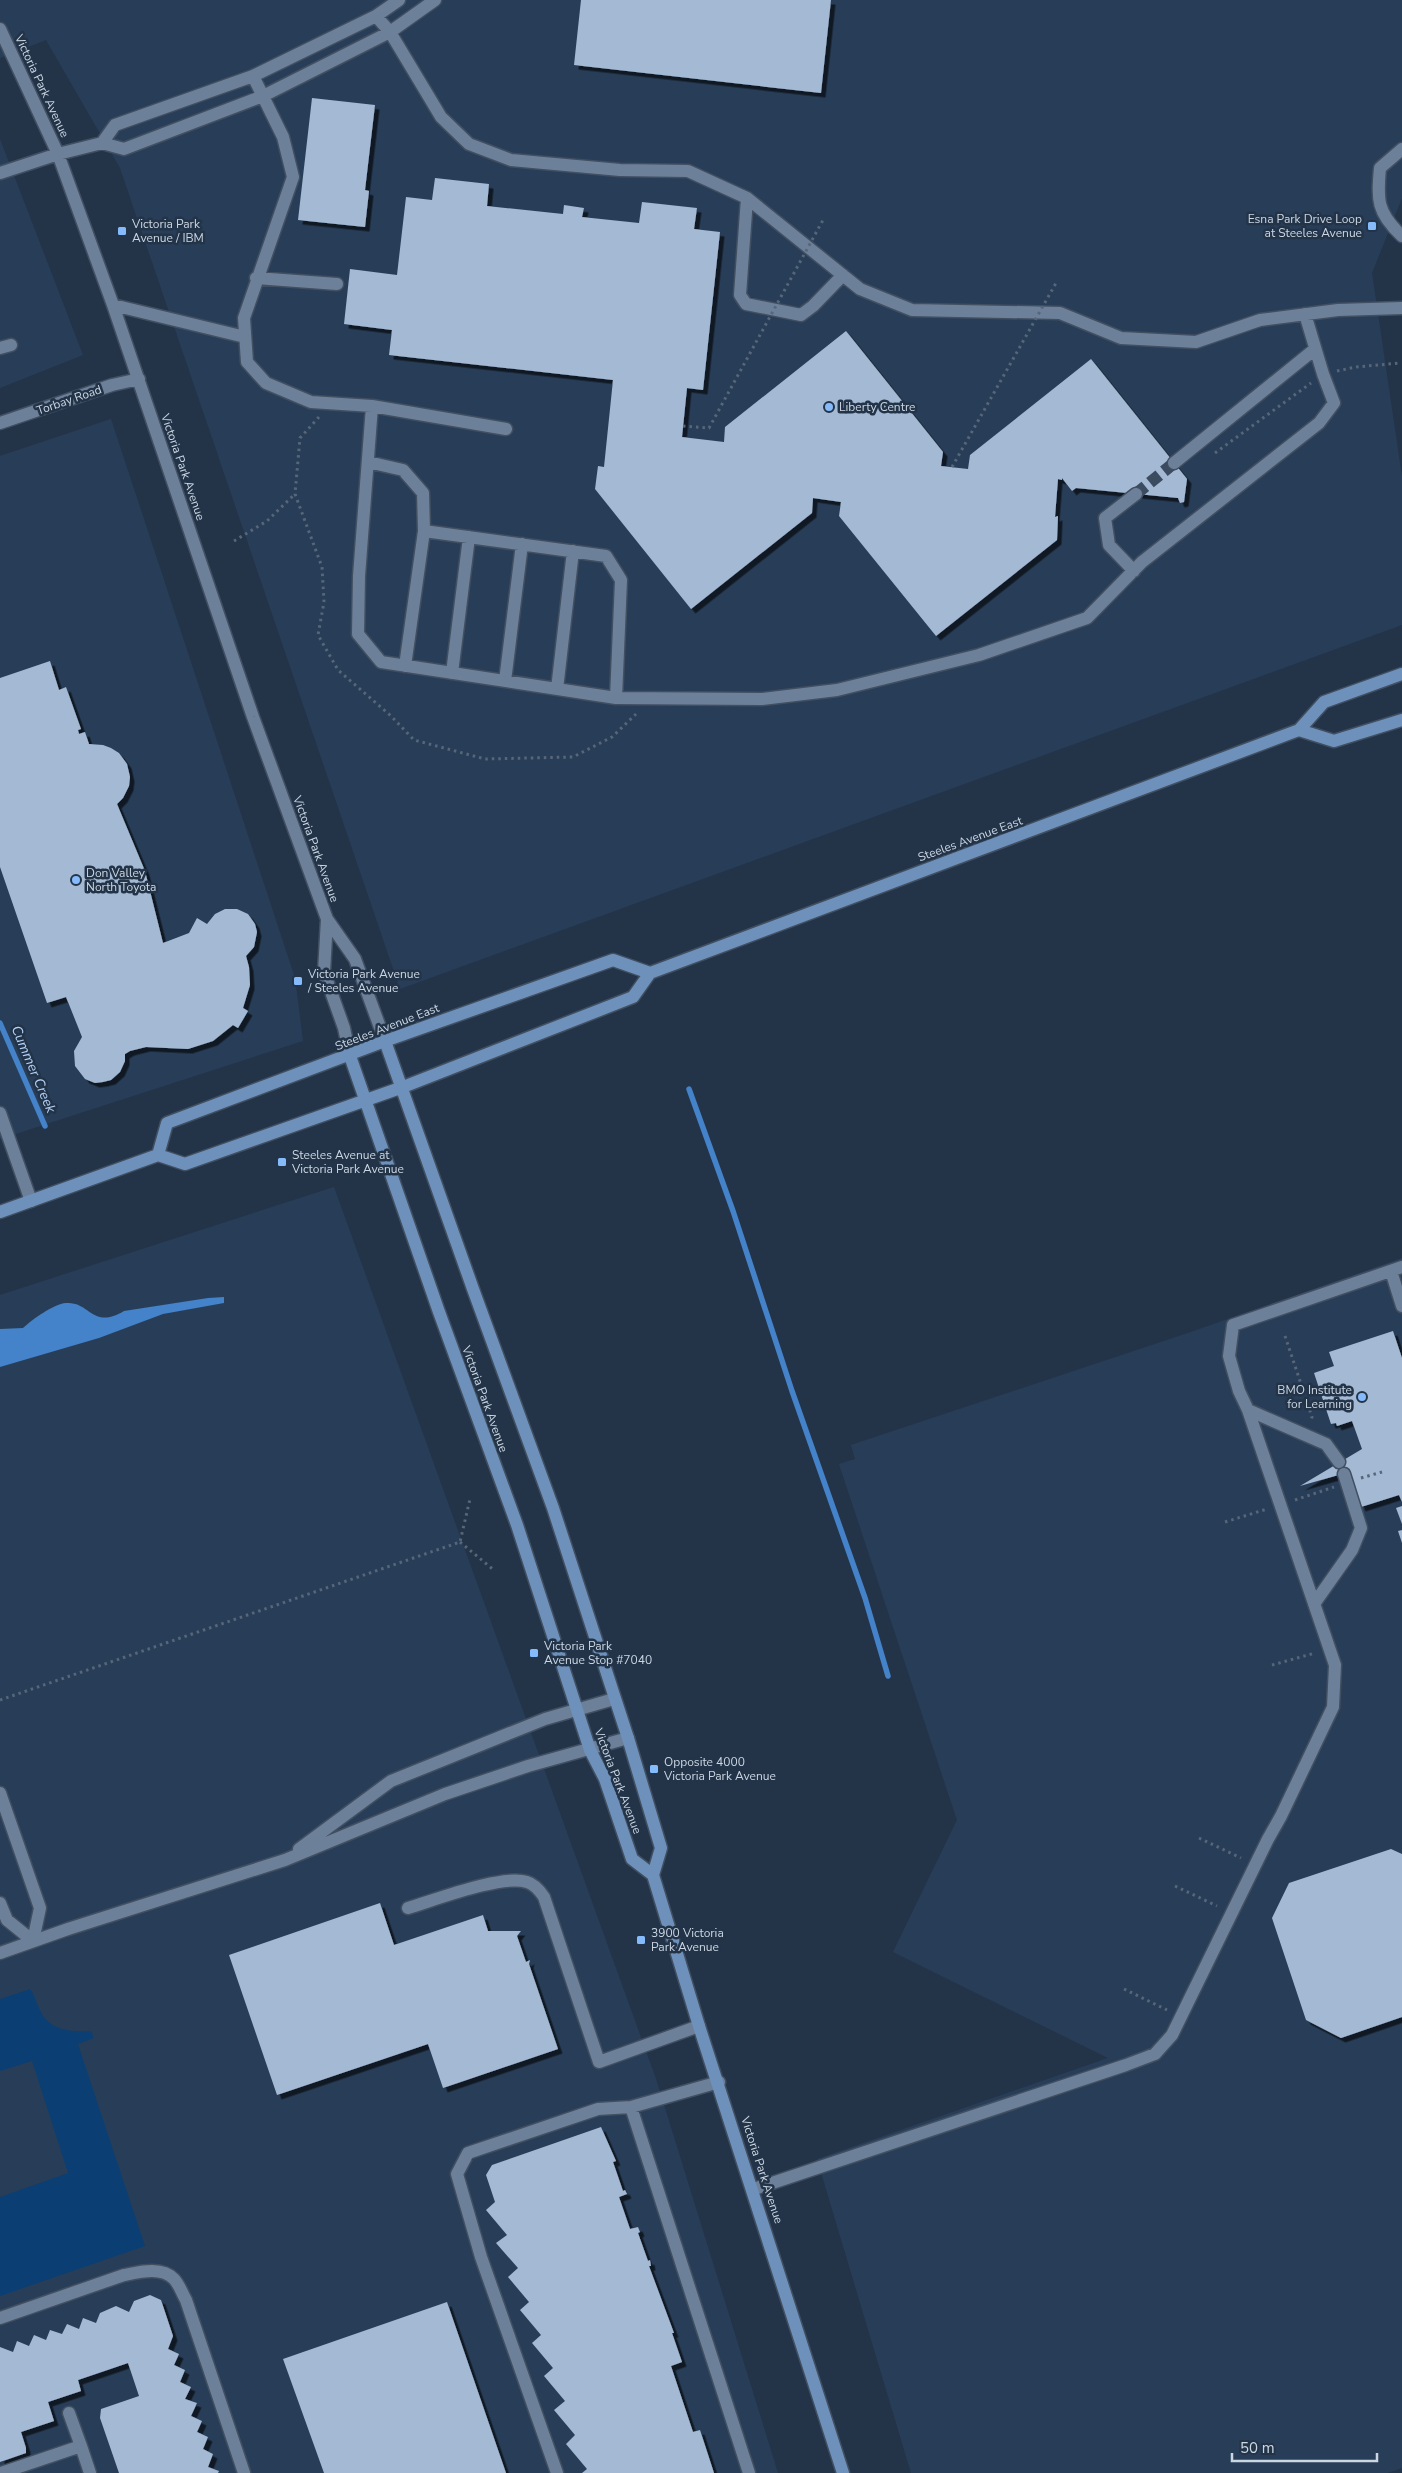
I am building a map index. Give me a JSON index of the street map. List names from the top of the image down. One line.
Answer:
{"streets":{"main road":["Victoria Park Avenue","Steeles Avenue East"],"street":["Torbay Road"]},"crossings":[["Victoria Park Avenue","Torbay Road"],["Victoria Park Avenue","Steeles Avenue East"]],"water":["Cummer Creek"],"places":{"transit":["Esna Park Drive Loop at Steeles Avenue","Victoria Park Avenue / IBM","Victoria Park Avenue / Steeles Avenue","Steeles Avenue at Victoria Park Avenue","Victoria Park Avenue Stop #7040","Opposite 4000 Victoria Park Avenue","3900 Victoria Park Avenue"],"other":["Liberty Centre","Don Valley North Toyota","BMO Institute for Learning"]},"scale_bar":"50 m"}
